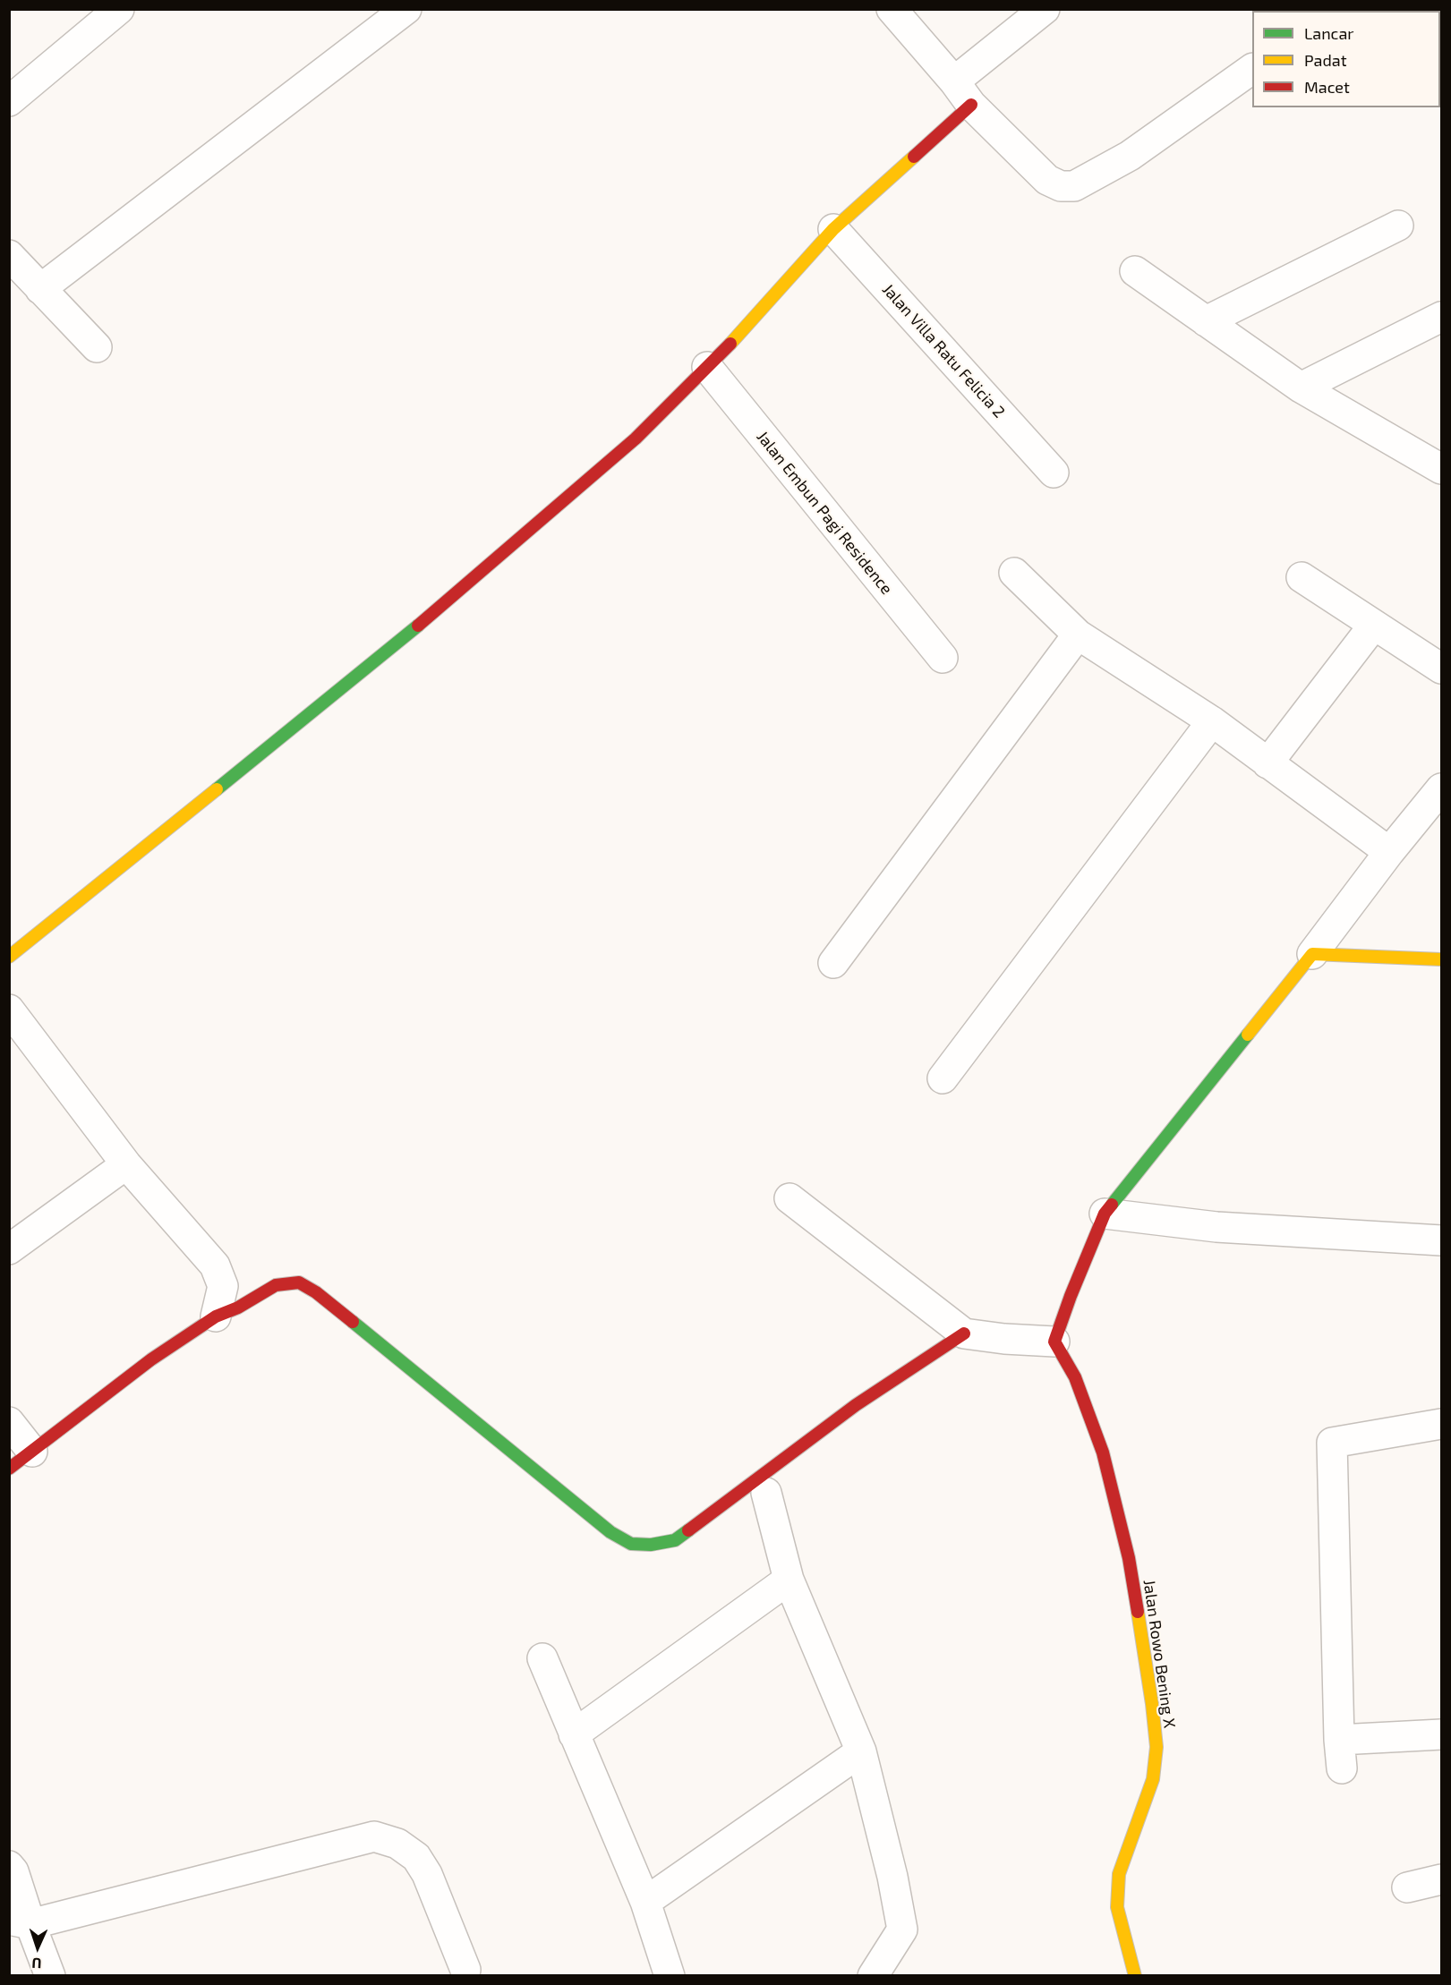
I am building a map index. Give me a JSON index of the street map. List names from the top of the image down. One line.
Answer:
{"streets":{"street":["Jalan Villa Ratu Felicia 2","Jalan Embun Pagi Residence","Jalan Rowo Bening X"]},"legend":["Lancar","Padat","Macet"],"north":"bottom"}
